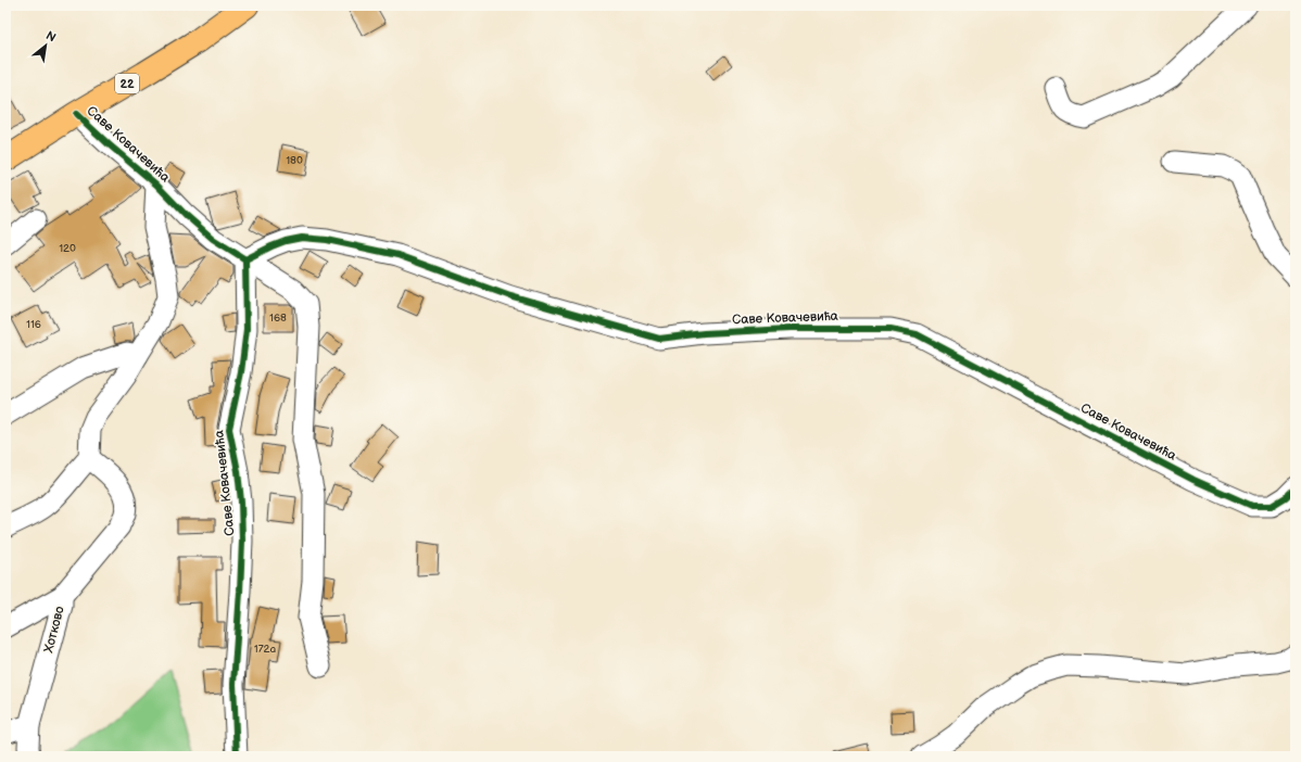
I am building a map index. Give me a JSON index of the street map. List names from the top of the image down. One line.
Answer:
{"streets":{"main road":["22","Саве Ковачевића"],"street":["Хотково"]},"house_numbers":["180","120","168","116","172a"],"north":"top right"}
